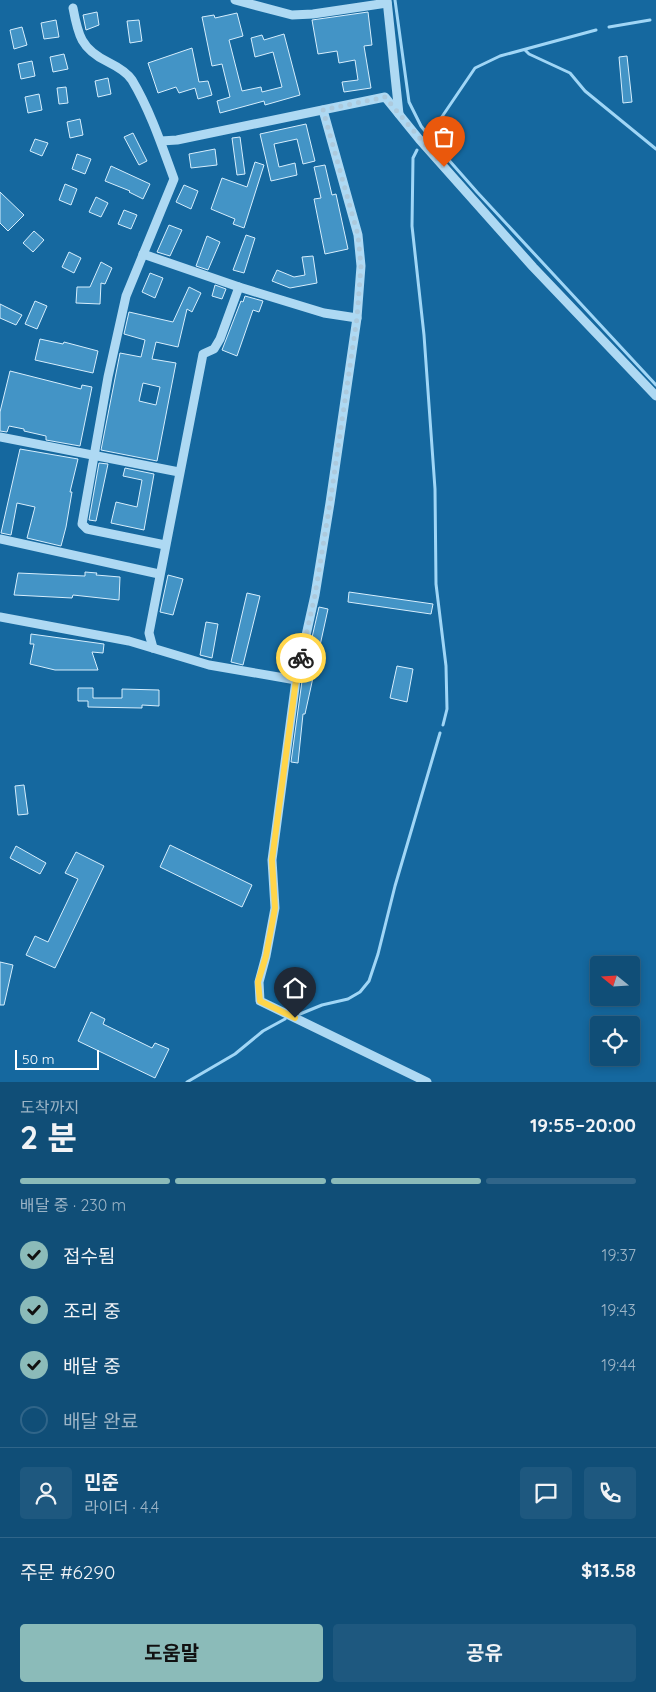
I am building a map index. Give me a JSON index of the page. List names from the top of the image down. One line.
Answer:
{"scale_bar":"50 m","north":"left","page":{"scale":"50 m","heading":["2 분","도착까지","19:55–20:00"],"panel":["민준","라이더 · 4.4","주문 #6290","$13.58"],"bar":"배달 중 · 230 m","list":[["접수됨","19:37"],["조리 중","19:43"],["배달 중","19:44"],"배달 완료"],"buttons":["도움말","공유"]}}
